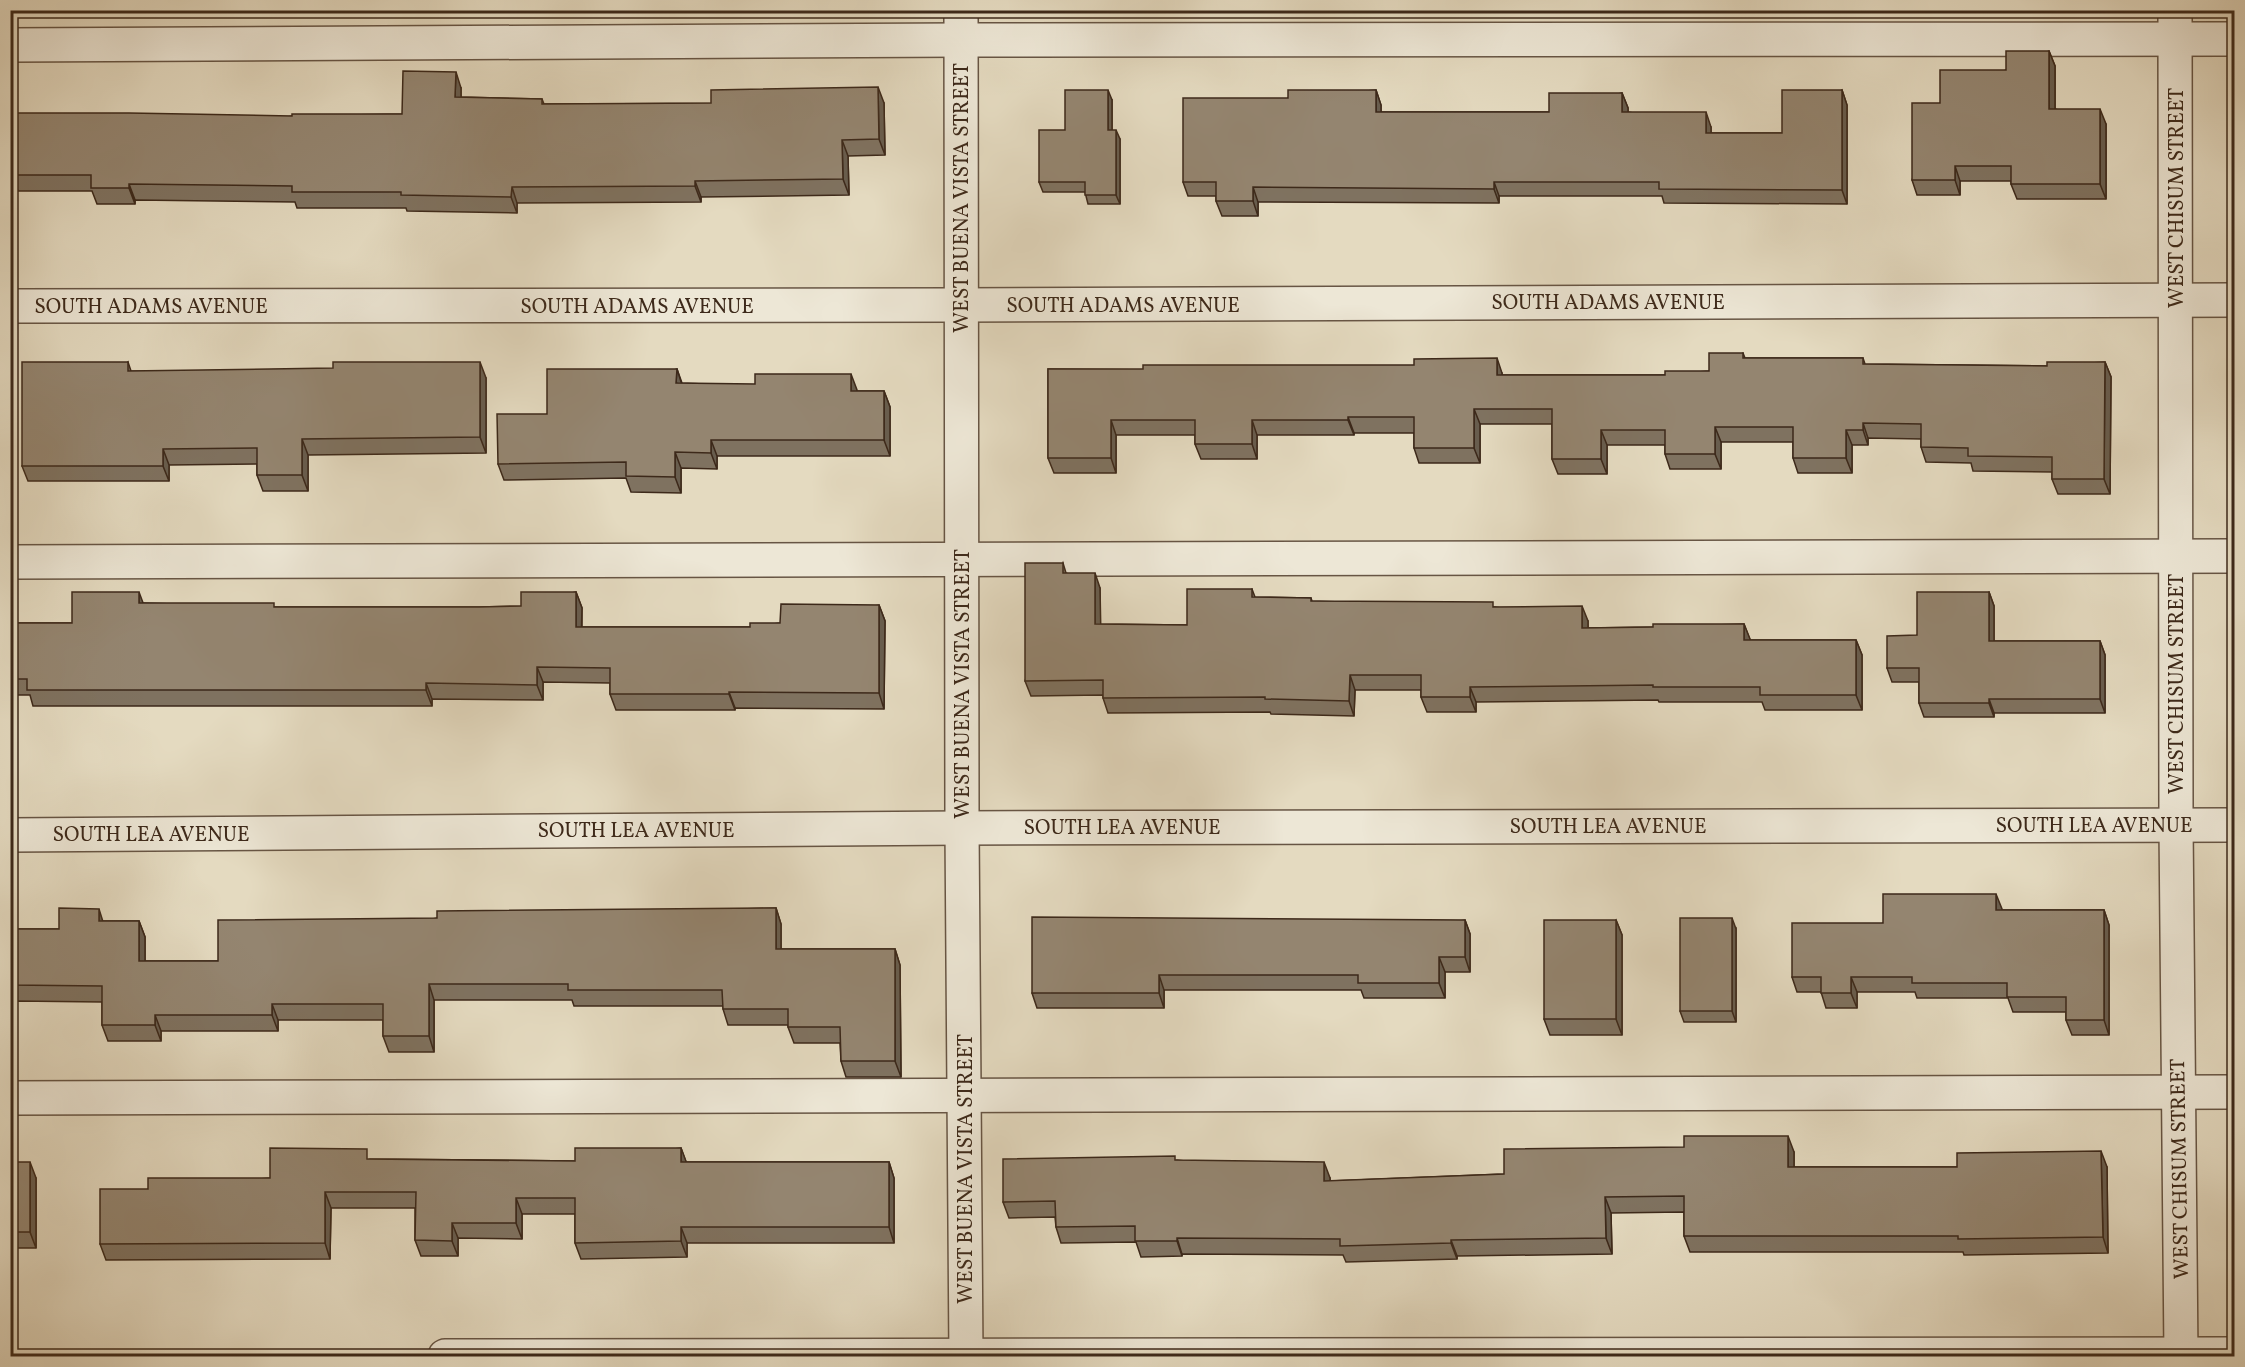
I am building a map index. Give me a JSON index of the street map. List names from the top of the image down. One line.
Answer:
{"streets":{"street":["WEST BUENA VISTA STREET","WEST CHISUM STREET","SOUTH ADAMS AVENUE","SOUTH LEA AVENUE"]},"crossings":[["WEST BUENA VISTA STREET","SOUTH ADAMS AVENUE"],["WEST BUENA VISTA STREET","SOUTH LEA AVENUE"],["WEST CHISUM STREET","SOUTH ADAMS AVENUE"],["WEST CHISUM STREET","SOUTH LEA AVENUE"]]}
